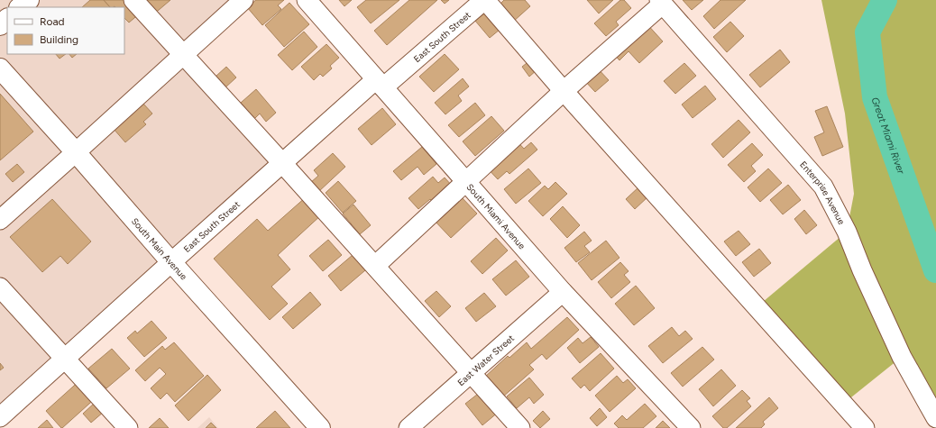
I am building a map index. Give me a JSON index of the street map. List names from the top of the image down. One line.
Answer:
{"streets":{"main road":["South Main Avenue"],"street":["East South Street","Enterprise Avenue","South Miami Avenue","East Water Street"]},"crossings":[["East South Street","South Miami Avenue"],["East South Street","South Main Avenue"],["South Miami Avenue","East Water Street"]],"water":["Great Miami River"],"legend":["Road","Building"]}
